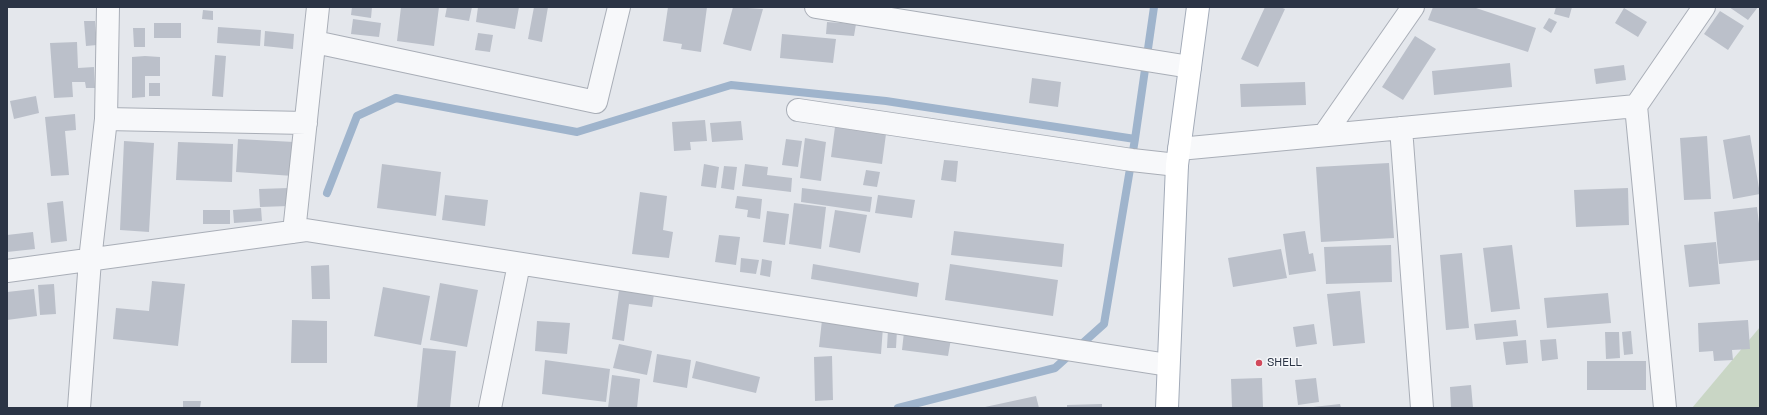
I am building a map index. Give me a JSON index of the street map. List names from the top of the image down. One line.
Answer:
{"places":["SHELL"]}
